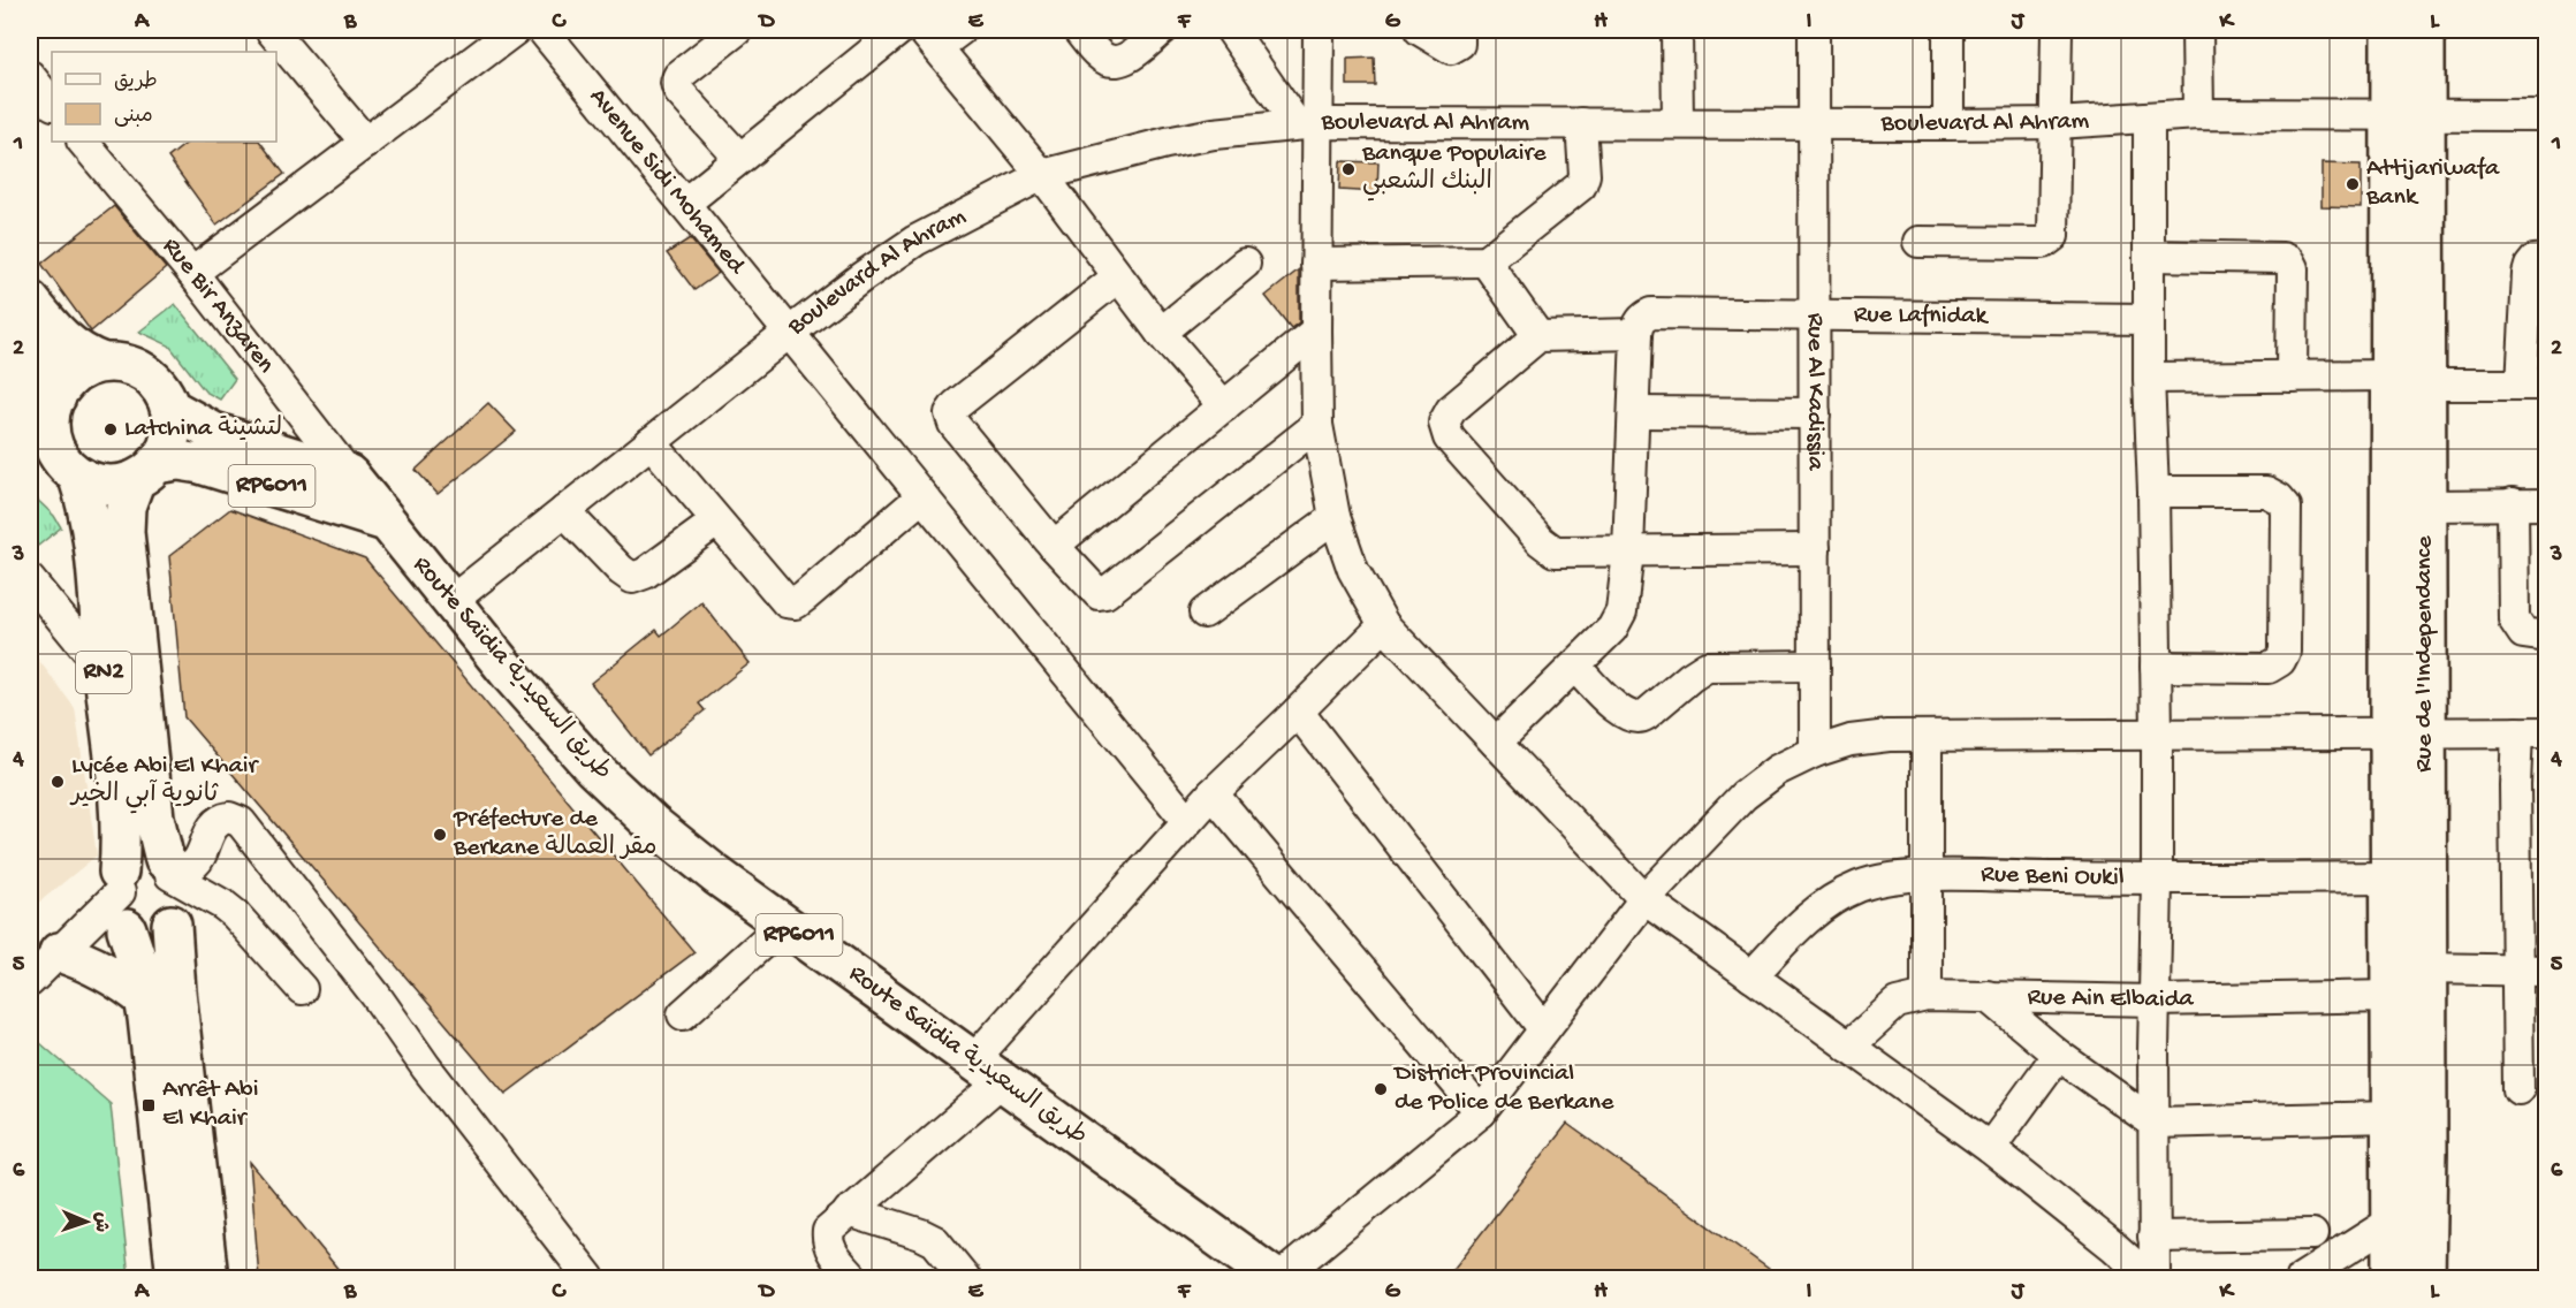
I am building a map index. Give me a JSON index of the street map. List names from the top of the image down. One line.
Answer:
{"streets":{"main road":["RP6011","Rue de l'Independance","Route Saïdia طريق السعيدية","RN2"],"street":["Boulevard Al Ahram","Avenue Sidi Mohamed","Rue Bir Anzaren","Rue Lafnidak","Rue Al Kadissia","Rue Beni Oukil","Rue Ain Elbaida"]},"crossings":[["Boulevard Al Ahram","Avenue Sidi Mohamed"],["Boulevard Al Ahram","Rue Al Kadissia"],["Boulevard Al Ahram","Rue de l'Independance"],["Boulevard Al Ahram","Route Saïdia طريق السعيدية"],["Rue Bir Anzaren","RP6011"],["Rue Bir Anzaren","Route Saïdia طريق السعيدية"],["Rue Lafnidak","Rue Al Kadissia"],["RP6011","Route Saïdia طريق السعيدية"],["RP6011","RN2"],["Rue de l'Independance","Rue Beni Oukil"],["Rue de l'Independance","Rue Ain Elbaida"]],"places":{"other":["Banque Populaire البنك الشعبي","Attijariwafa Bank","Latchina لتشينة","Lycée Abi El Khair ثانوية آبي الخير","Préfecture de Berkane مقر العمالة","District Provincial de Police de Berkane"],"transit":["Arrêt Abi El Khair"]},"legend":["طريق","مبنى"],"north":"right","grid":{"columns":["A","B","C","D","E","F","G","H","I","J","K","L"],"rows":["1","2","3","4","5","6"]}}
